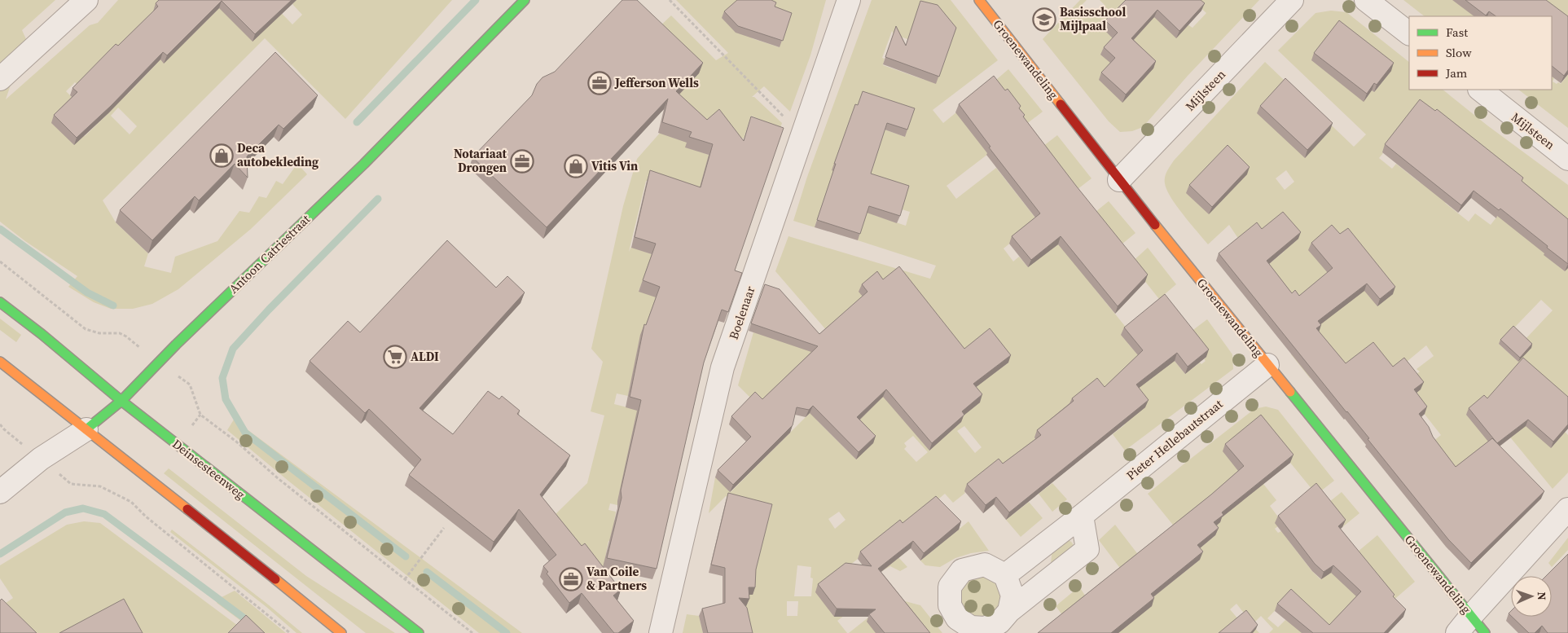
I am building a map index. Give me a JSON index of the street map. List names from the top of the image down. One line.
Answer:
{"streets":{"main road":["Groenewandeling","Antoon Catriestraat","Deinsesteenweg"],"street":["Mijlsteen","Boelenaar","Pieter Hellebautstraat"]},"crossings":[["Groenewandeling","Mijlsteen"],["Groenewandeling","Pieter Hellebautstraat"],["Antoon Catriestraat","Deinsesteenweg"]],"places":{"school or university":["Basisschool Mijlpaal"],"office":["Jefferson Wells","Notariaat Drongen","Van Coile & Partners"],"shop":["Deca autobekleding","Vitis Vin"],"supermarket":["ALDI"]},"legend":["Fast","Slow","Jam"],"north":"right"}
